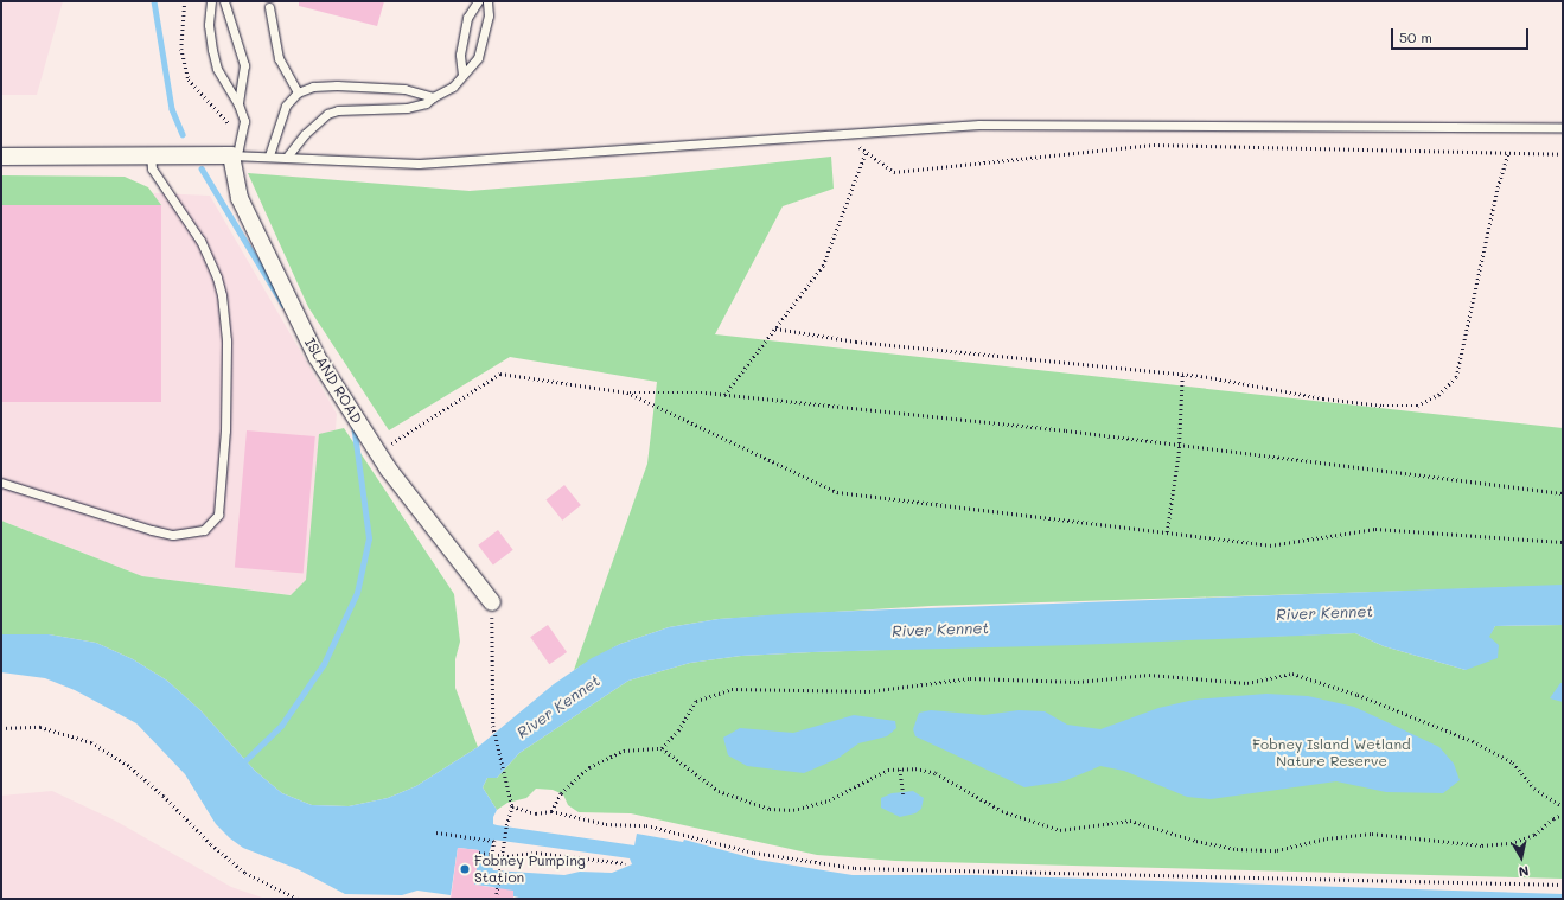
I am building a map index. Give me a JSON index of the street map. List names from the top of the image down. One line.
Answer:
{"streets":{"street":["ISLAND ROAD"]},"water":["River Kennet"],"parks":["Fobney Island Wetland Nature Reserve"],"places":["Fobney Pumping Station"],"scale_bar":"50 m","north":"bottom"}
